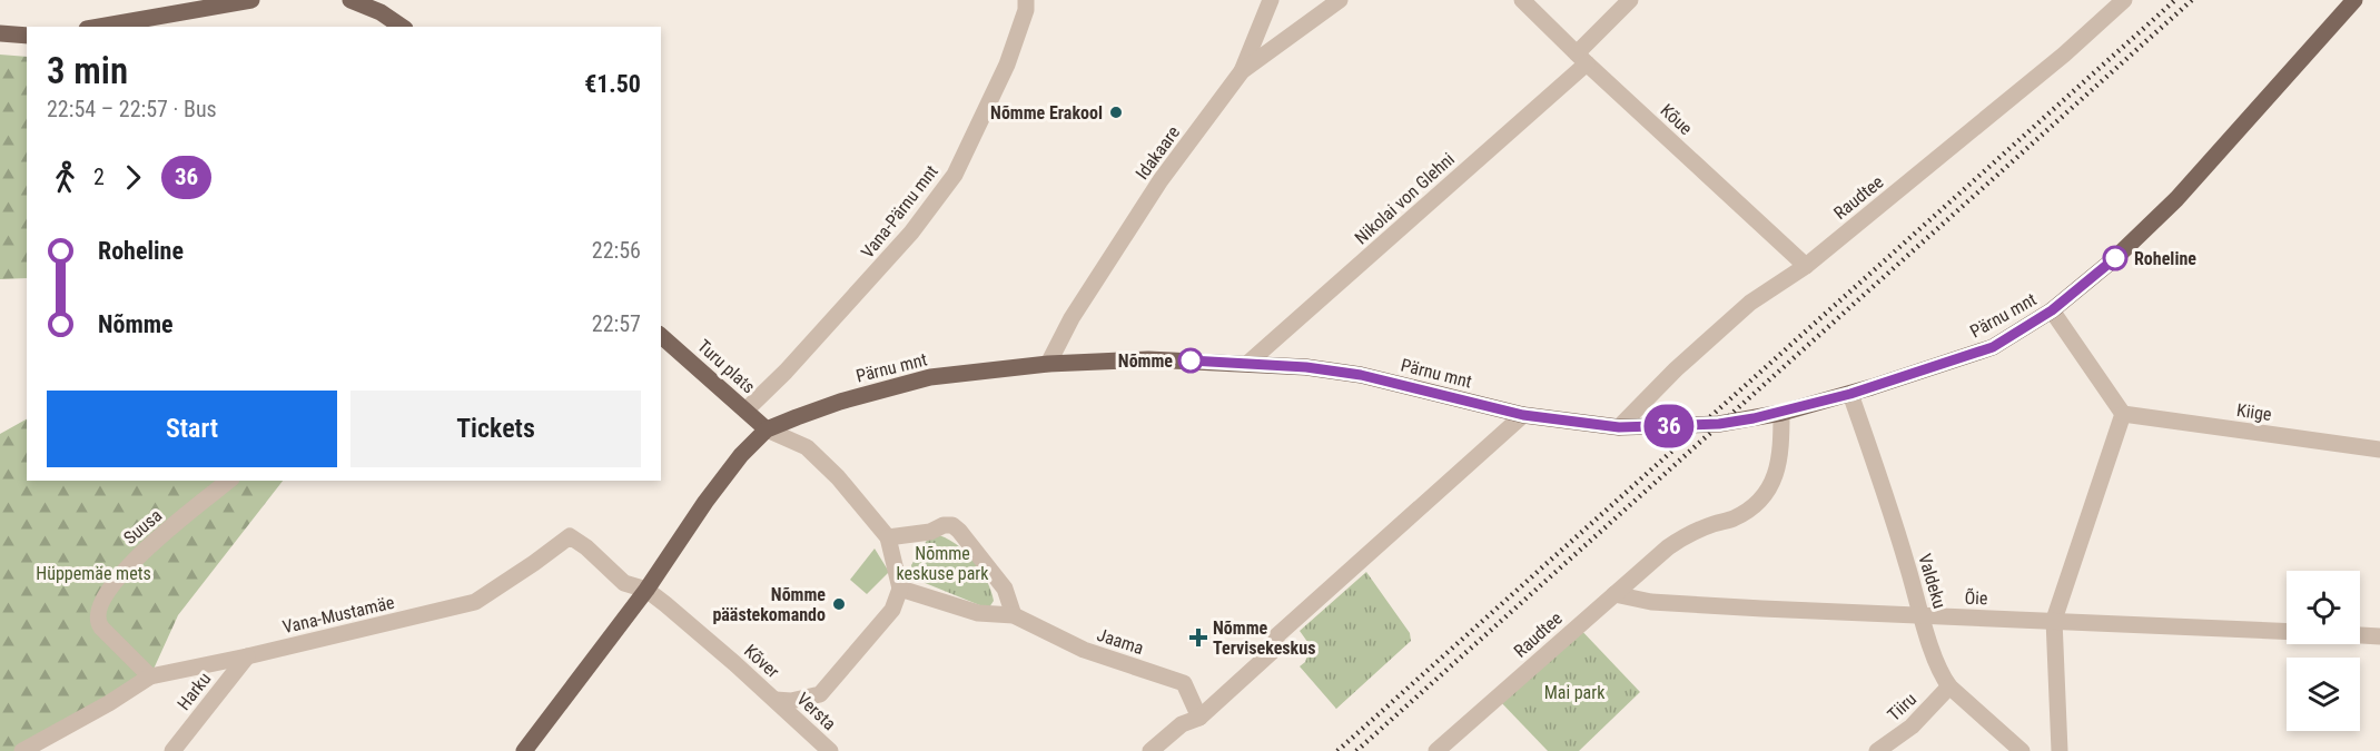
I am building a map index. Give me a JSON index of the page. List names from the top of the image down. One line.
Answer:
{"streets":{"main road":["Pärnu mnt","Turu plats"],"street":["Kõue","Idakaare","Raudtee","Nikolai von Glehni","Vana-Pärnu mnt","Kiige","Suusa","Valdeku","Õie","Vana-Mustamäe","Jaama","Kõver","Harku","Tiiru","Versta"]},"crossings":[["Kõue","Raudtee"],["Kõue","Nikolai von Glehni"],["Idakaare","Pärnu mnt"],["Raudtee","Pärnu mnt"],["Raudtee","Õie"],["Nikolai von Glehni","Pärnu mnt"],["Vana-Pärnu mnt","Turu plats"],["Pärnu mnt","Turu plats"],["Pärnu mnt","Valdeku"],["Pärnu mnt","Vana-Mustamäe"],["Pärnu mnt","Kõver"],["Suusa","Vana-Mustamäe"],["Valdeku","Õie"],["Valdeku","Tiiru"],["Vana-Mustamäe","Kõver"],["Vana-Mustamäe","Harku"],["Jaama","Kõver"],["Kõver","Versta"]],"parks":["Nõmme keskuse park","Hüppemäe mets","Mai park"],"places":{"other":["Nõmme Erakool","Roheline","Nõmme","Nõmme päästekomando"],"health":["Nõmme Tervisekeskus"]},"lines":["bus line 36"],"page":{"on_map":"36","heading":["3 min","22:54 – 22:57 · Bus","€1.50"],"legs":["2","36"],"list":[{"name":"Roheline","value":"22:56"},{"name":"Nõmme","value":"22:57"}],"buttons":["Start","Tickets"]}}
